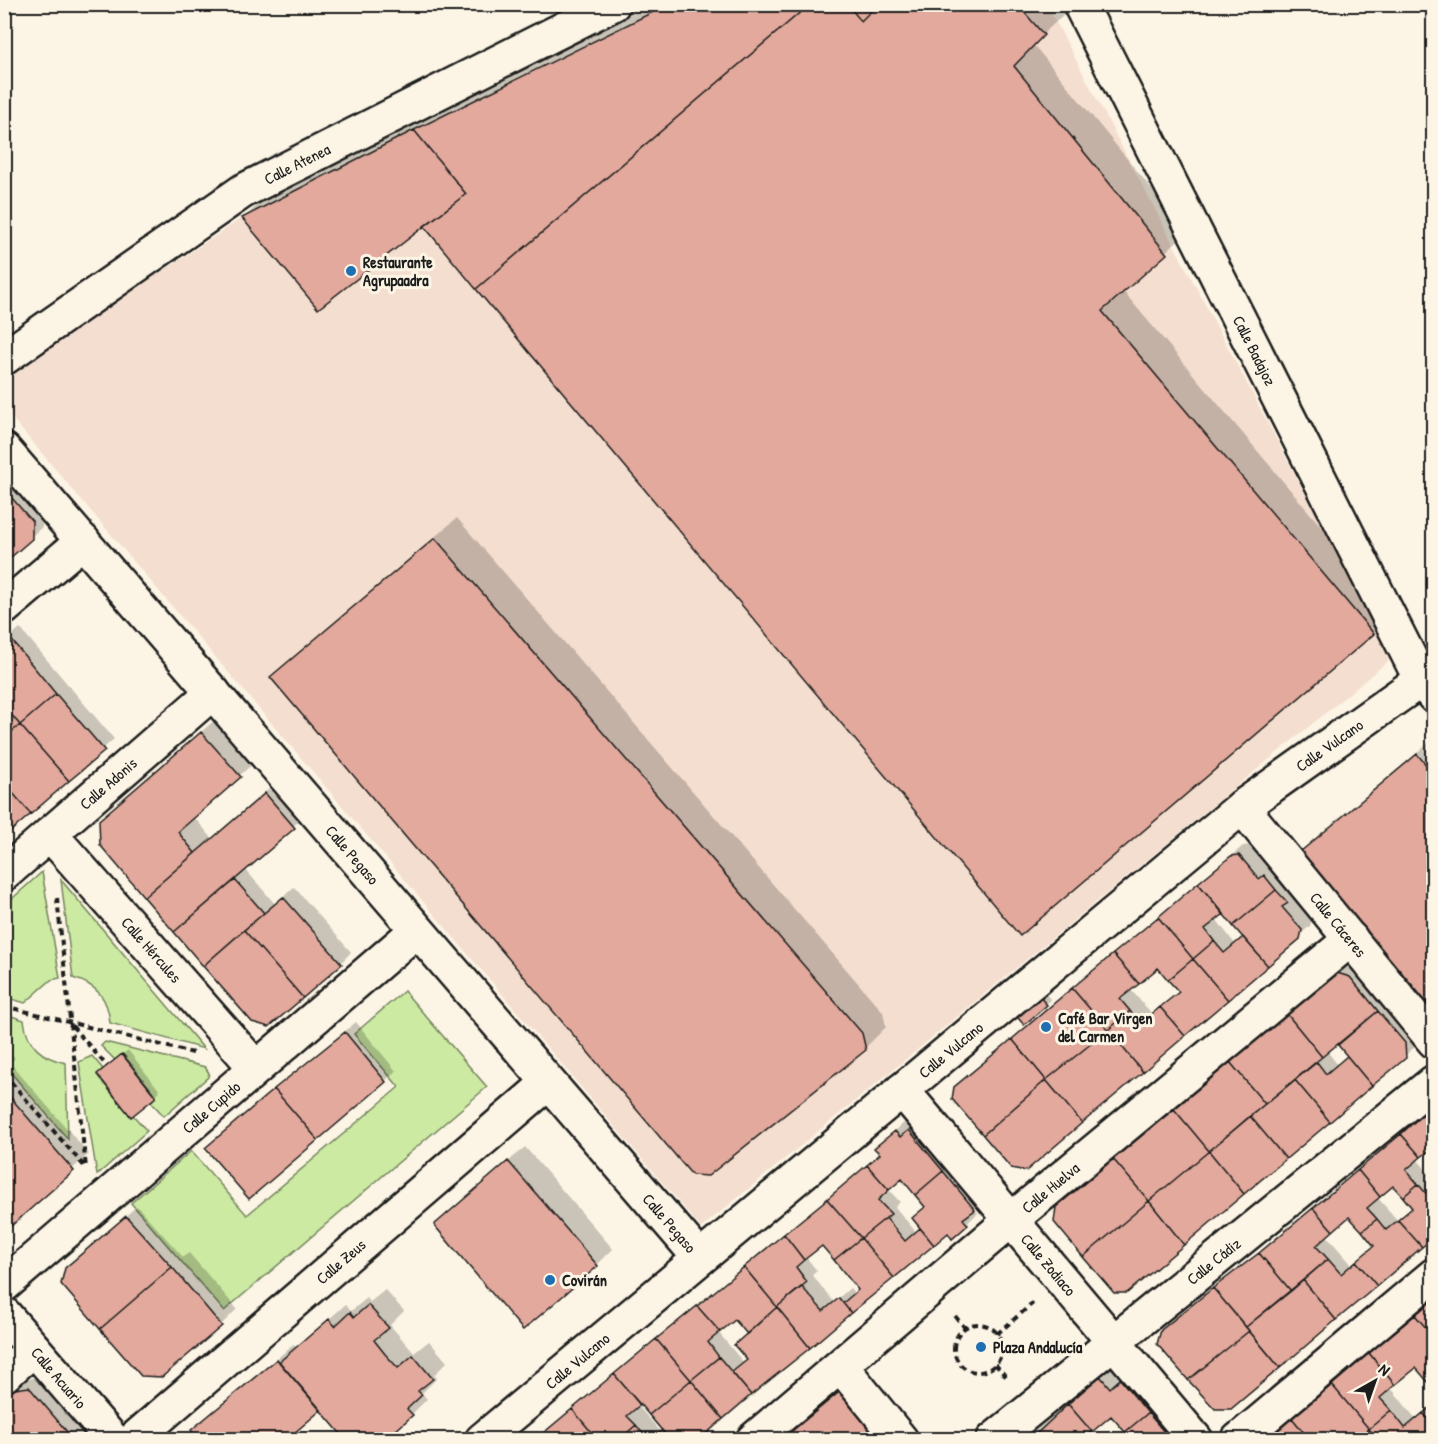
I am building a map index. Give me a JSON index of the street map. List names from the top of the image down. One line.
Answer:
{"streets":{"street":["Calle Atenea","Calle Badajoz","Calle Vulcano","Calle Adonis","Calle Pegaso","Calle Cáceres","Calle Hércules","Calle Cupido","Calle Huelva","Calle Cádiz","Calle Zeus","Calle Zodiaco","Calle Acuario"]},"crossings":[["Calle Badajoz","Calle Vulcano"],["Calle Vulcano","Calle Pegaso"],["Calle Vulcano","Calle Cáceres"],["Calle Vulcano","Calle Zodiaco"],["Calle Adonis","Calle Pegaso"],["Calle Adonis","Calle Hércules"],["Calle Pegaso","Calle Cupido"],["Calle Pegaso","Calle Zeus"],["Calle Cáceres","Calle Huelva"],["Calle Hércules","Calle Cupido"],["Calle Huelva","Calle Zodiaco"],["Calle Cádiz","Calle Zodiaco"]],"places":["Restaurante Agrupaadra","Café Bar Virgen del Carmen","Covirán","Plaza Andalucía"],"north":"top right"}
